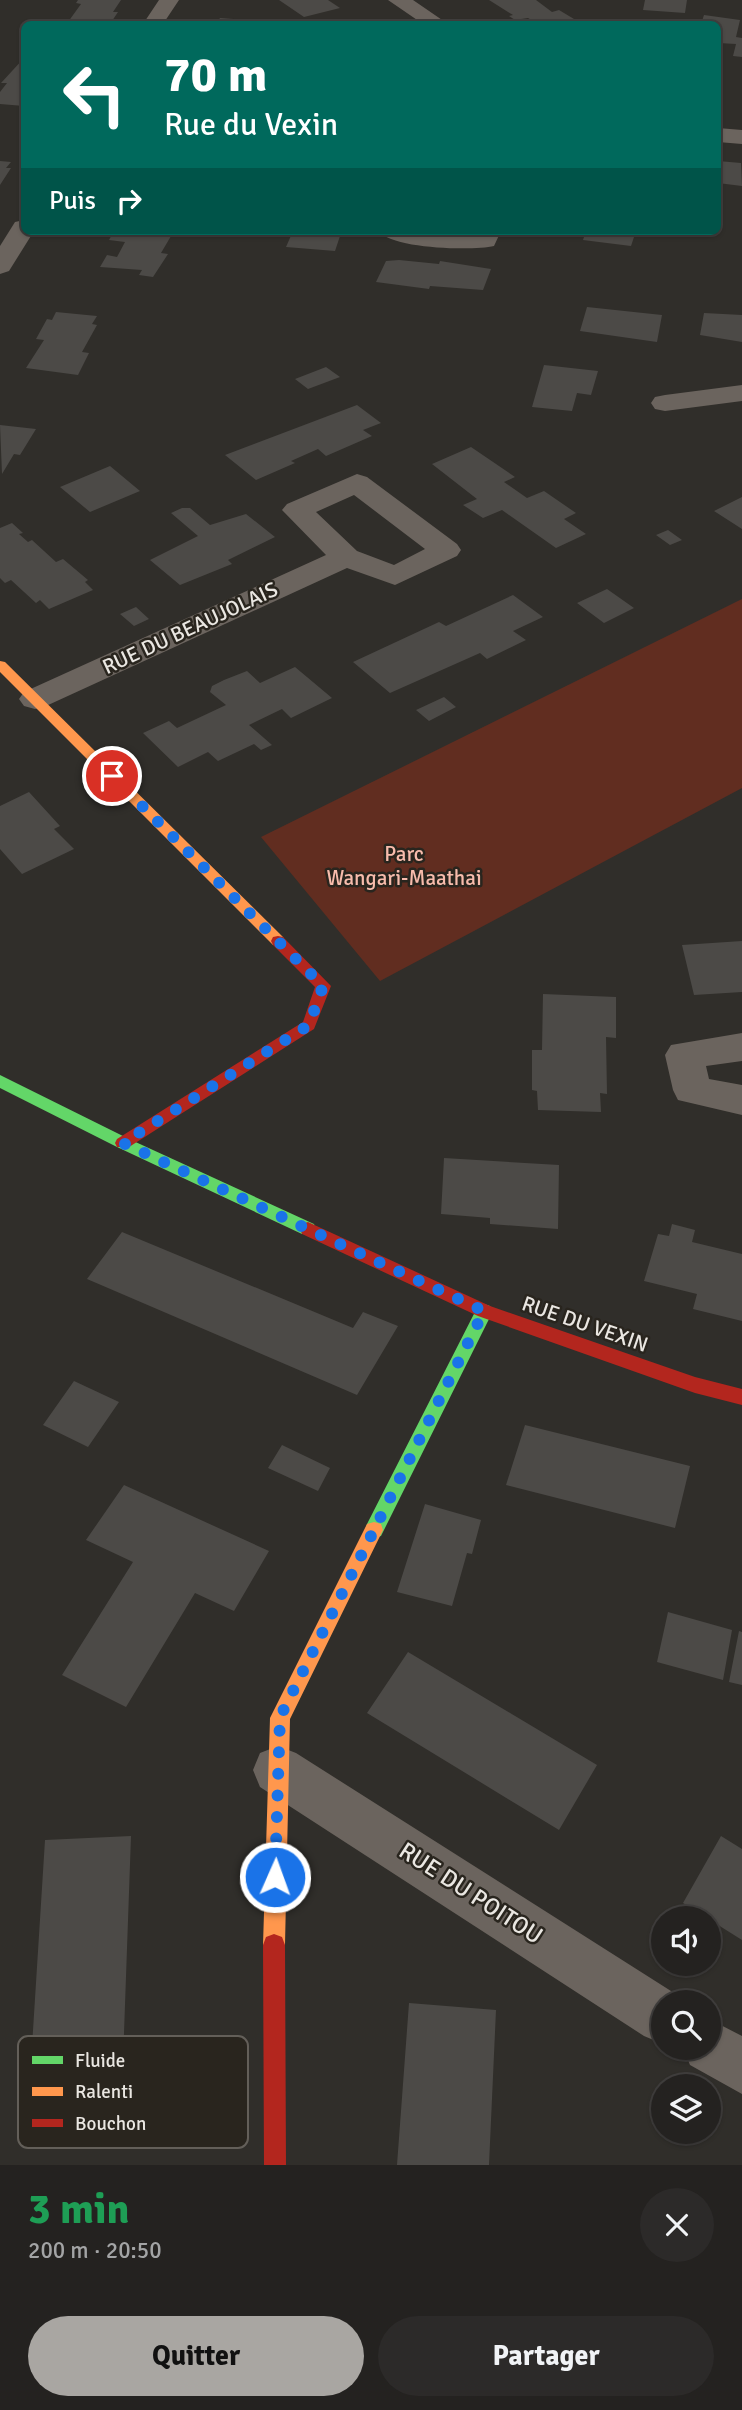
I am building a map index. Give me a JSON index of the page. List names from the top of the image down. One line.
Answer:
{"streets":{"street":["RUE DU BEAUJOLAIS","RUE DU VEXIN","RUE DU POITOU"]},"parks":["Parc Wangari-Maathai"],"legend":["Fluide","Ralenti","Bouchon"],"page":{"turn":["70 m","Rue du Vexin"],"then":"Puis","heading":["3 min","200 m · 20:50"],"buttons":["Quitter","Partager"]}}
